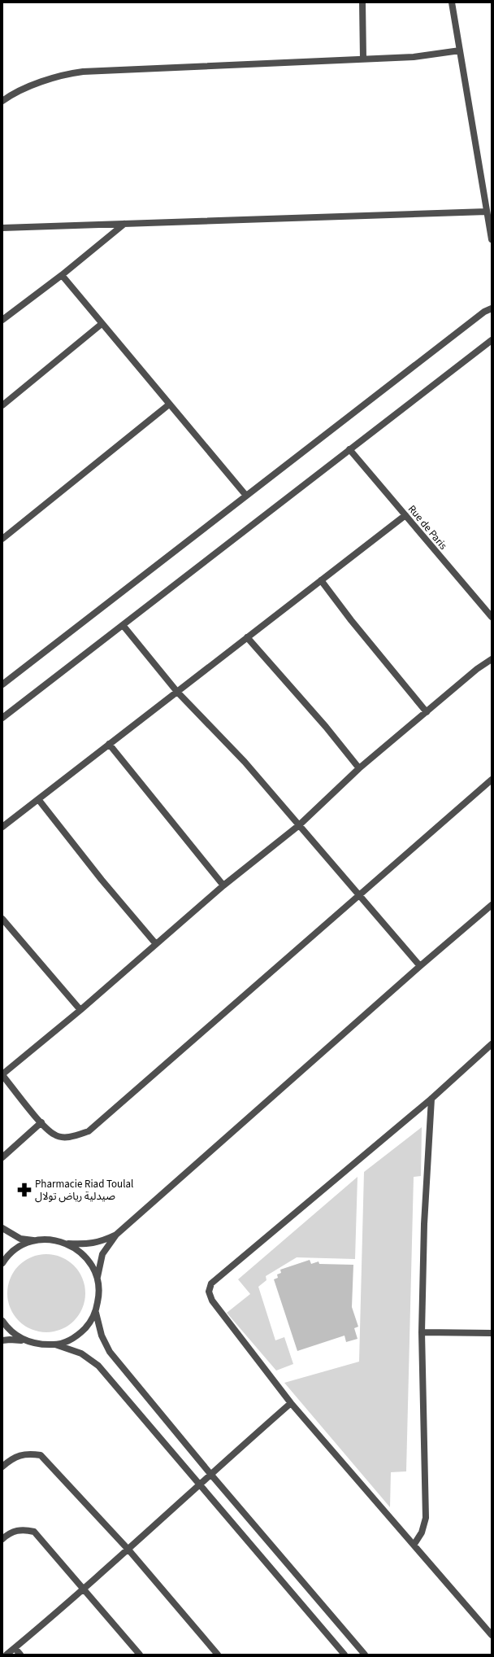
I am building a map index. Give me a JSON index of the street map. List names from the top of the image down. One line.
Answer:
{"streets":{"street":["Rue de Paris"]},"places":{"pharmacy":["Pharmacie Riad Toulal صيدلية رياض تولال"]}}
